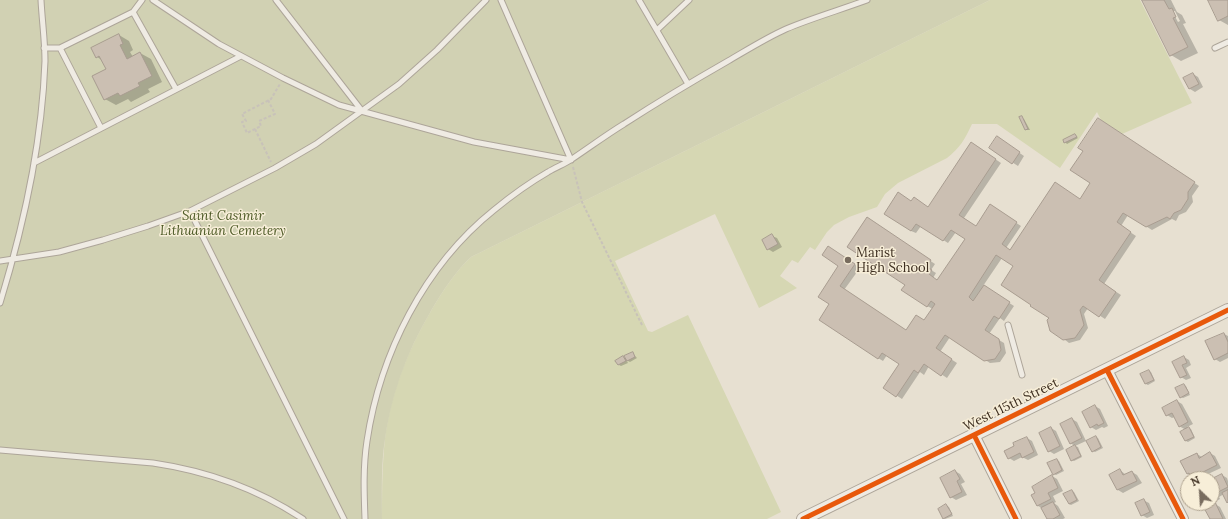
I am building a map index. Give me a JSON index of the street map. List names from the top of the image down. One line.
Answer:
{"streets":{"street":["West 115th Street"]},"parks":["Saint Casimir Lithuanian Cemetery"],"places":["Marist High School"],"north":"top left"}
